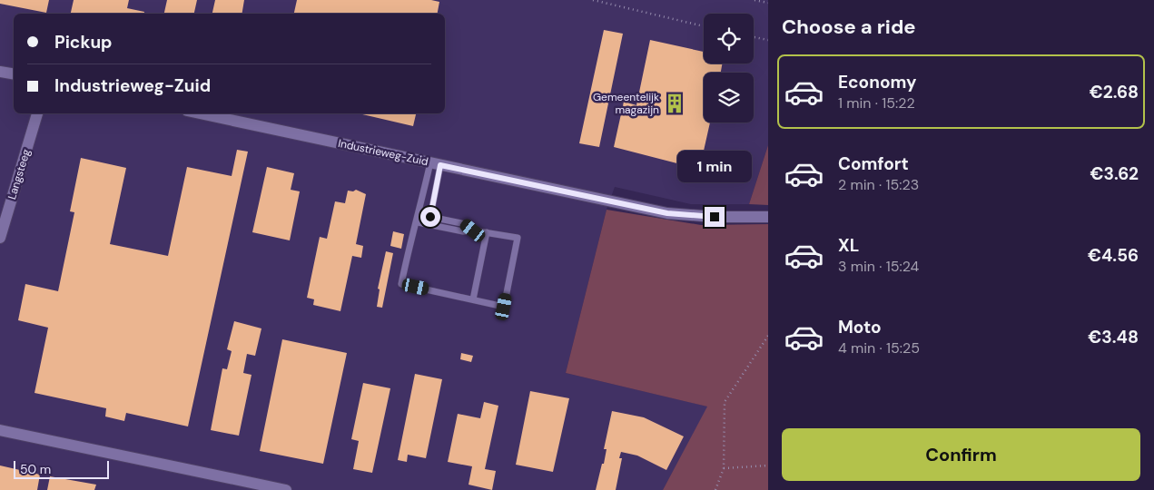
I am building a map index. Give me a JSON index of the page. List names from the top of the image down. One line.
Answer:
{"streets":{"street":["Industrieweg-Zuid","Langsteeg"]},"places":{"building":["Gemeentelijk magazijn"]},"scale_bar":"50 m","page":{"heading":"Choose a ride","banner":["Pickup","Industrieweg-Zuid"],"list":[{"name":"Economy","note":"1 min · 15:22","value":"€2.68"},{"name":"Comfort","note":"2 min · 15:23","value":"€3.62"},{"name":"XL","note":"3 min · 15:24","value":"€4.56"},{"name":"Moto","note":"4 min · 15:25","value":"€3.48"}],"bubble":"1 min","buttons":"Confirm","scale":"50 m"}}
